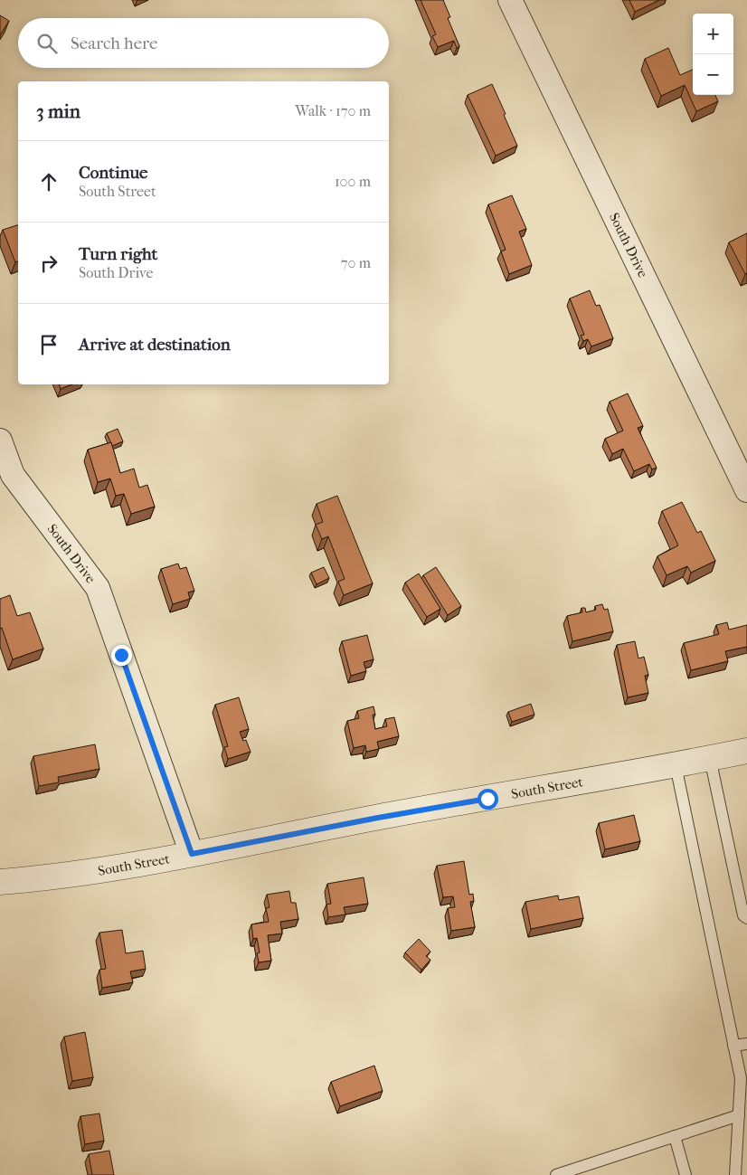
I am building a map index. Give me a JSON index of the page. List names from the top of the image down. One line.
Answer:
{"streets":{"street":["South Drive","South Street"]},"crossings":[["South Drive","South Street"]],"page":{"map_buttons":["+","−"],"search":"Search here","heading":["3 min","Walk · 170 m"],"list":[["Continue","South Street","100 m"],["Turn right","South Drive","70 m"],"Arrive at destination"]}}
